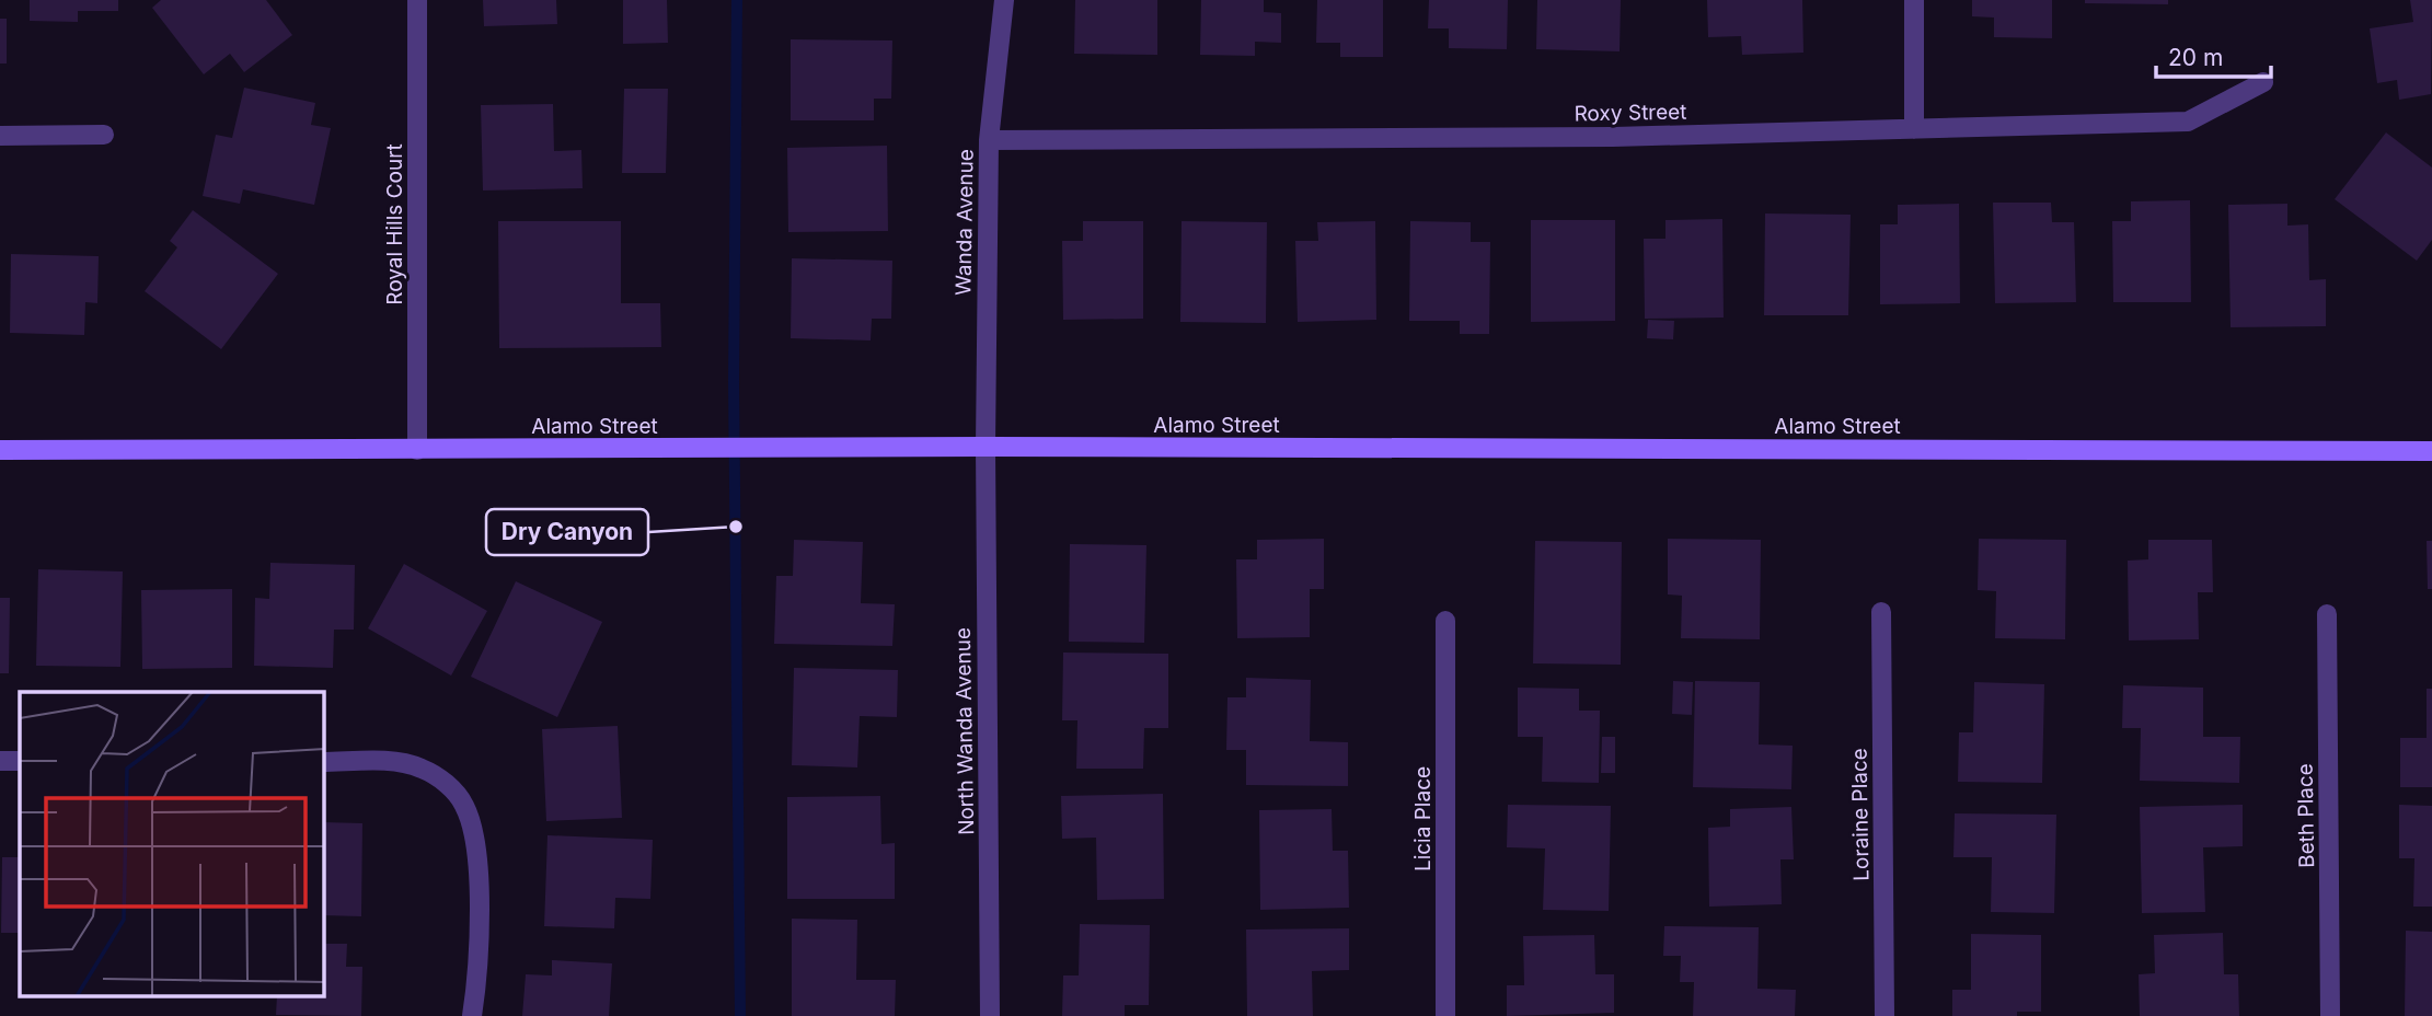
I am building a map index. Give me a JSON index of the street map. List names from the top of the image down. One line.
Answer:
{"streets":{"main road":["Alamo Street"],"street":["Roxy Street","Wanda Avenue","Royal Hills Court","North Wanda Avenue","Loraine Place","Beth Place","Licia Place"]},"crossings":[["Roxy Street","Wanda Avenue"],["Wanda Avenue","Alamo Street"],["Wanda Avenue","North Wanda Avenue"],["Royal Hills Court","Alamo Street"],["Alamo Street","North Wanda Avenue"]],"places":["Dry Canyon"],"scale_bar":"20 m"}
